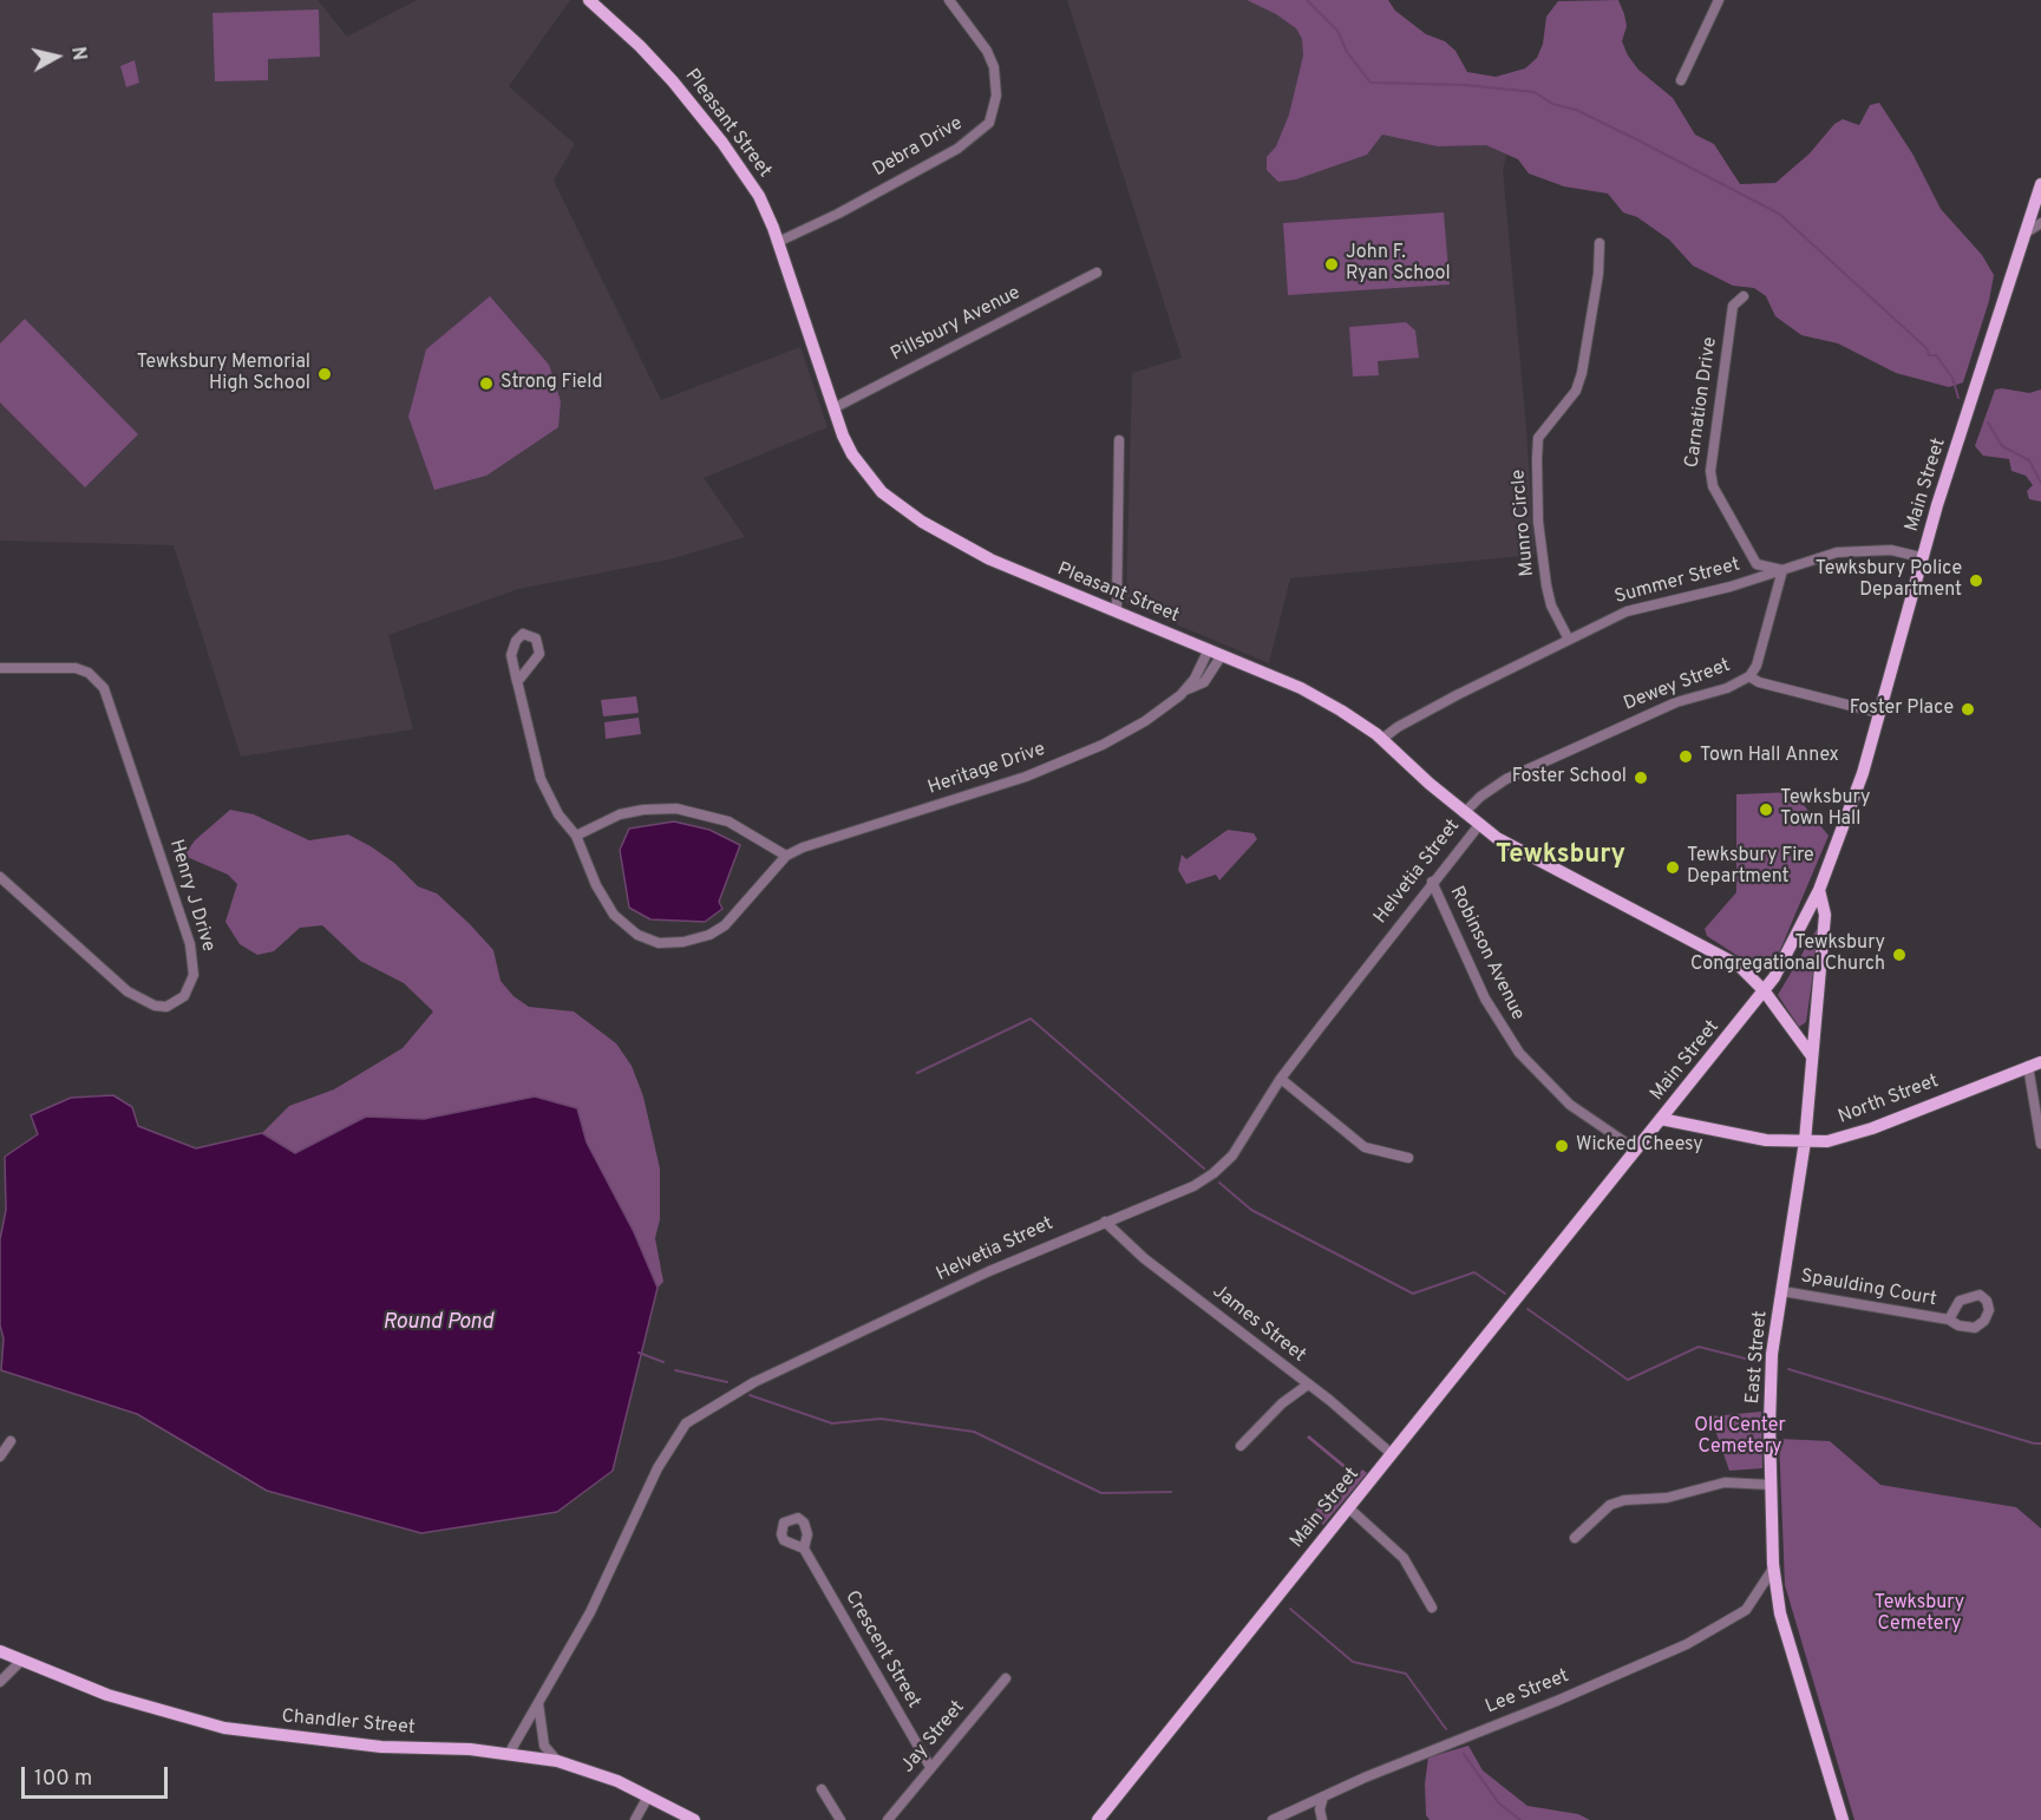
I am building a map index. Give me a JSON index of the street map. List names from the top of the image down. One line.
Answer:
{"streets":{"main road":["Pleasant Street","Main Street","North Street","East Street","Chandler Street"],"street":["Debra Drive","Pillsbury Avenue","Carnation Drive","Munro Circle","Summer Street","Dewey Street","Heritage Drive","Helvetia Street","Henry J Drive","Robinson Avenue","Spaulding Court","James Street","Crescent Street","Lee Street","Jay Street"]},"crossings":[["Pleasant Street","Debra Drive"],["Pleasant Street","Pillsbury Avenue"],["Pleasant Street","Main Street"],["Pleasant Street","Summer Street"],["Pleasant Street","Dewey Street"],["Pleasant Street","Heritage Drive"],["Pleasant Street","Helvetia Street"],["Pleasant Street","East Street"],["Carnation Drive","Summer Street"],["Main Street","Summer Street"],["Main Street","Dewey Street"],["Main Street","Robinson Avenue"],["Main Street","North Street"],["Main Street","James Street"],["Main Street","East Street"],["Munro Circle","Summer Street"],["Helvetia Street","Robinson Avenue"],["Helvetia Street","James Street"],["Helvetia Street","Chandler Street"],["North Street","East Street"],["Spaulding Court","East Street"],["East Street","Lee Street"],["Crescent Street","Jay Street"]],"districts":["Tewksbury"],"water":["Round Pond"],"parks":["Old Center Cemetery","Tewksbury Cemetery"],"places":["John F. Ryan School","Tewksbury Memorial High School","Strong Field","Tewksbury Police Department","Foster Place","Town Hall Annex","Foster School","Tewksbury Town Hall","Tewksbury Fire Department","Tewksbury Congregational Church","Wicked Cheesy"],"scale_bar":"100 m","north":"right"}
